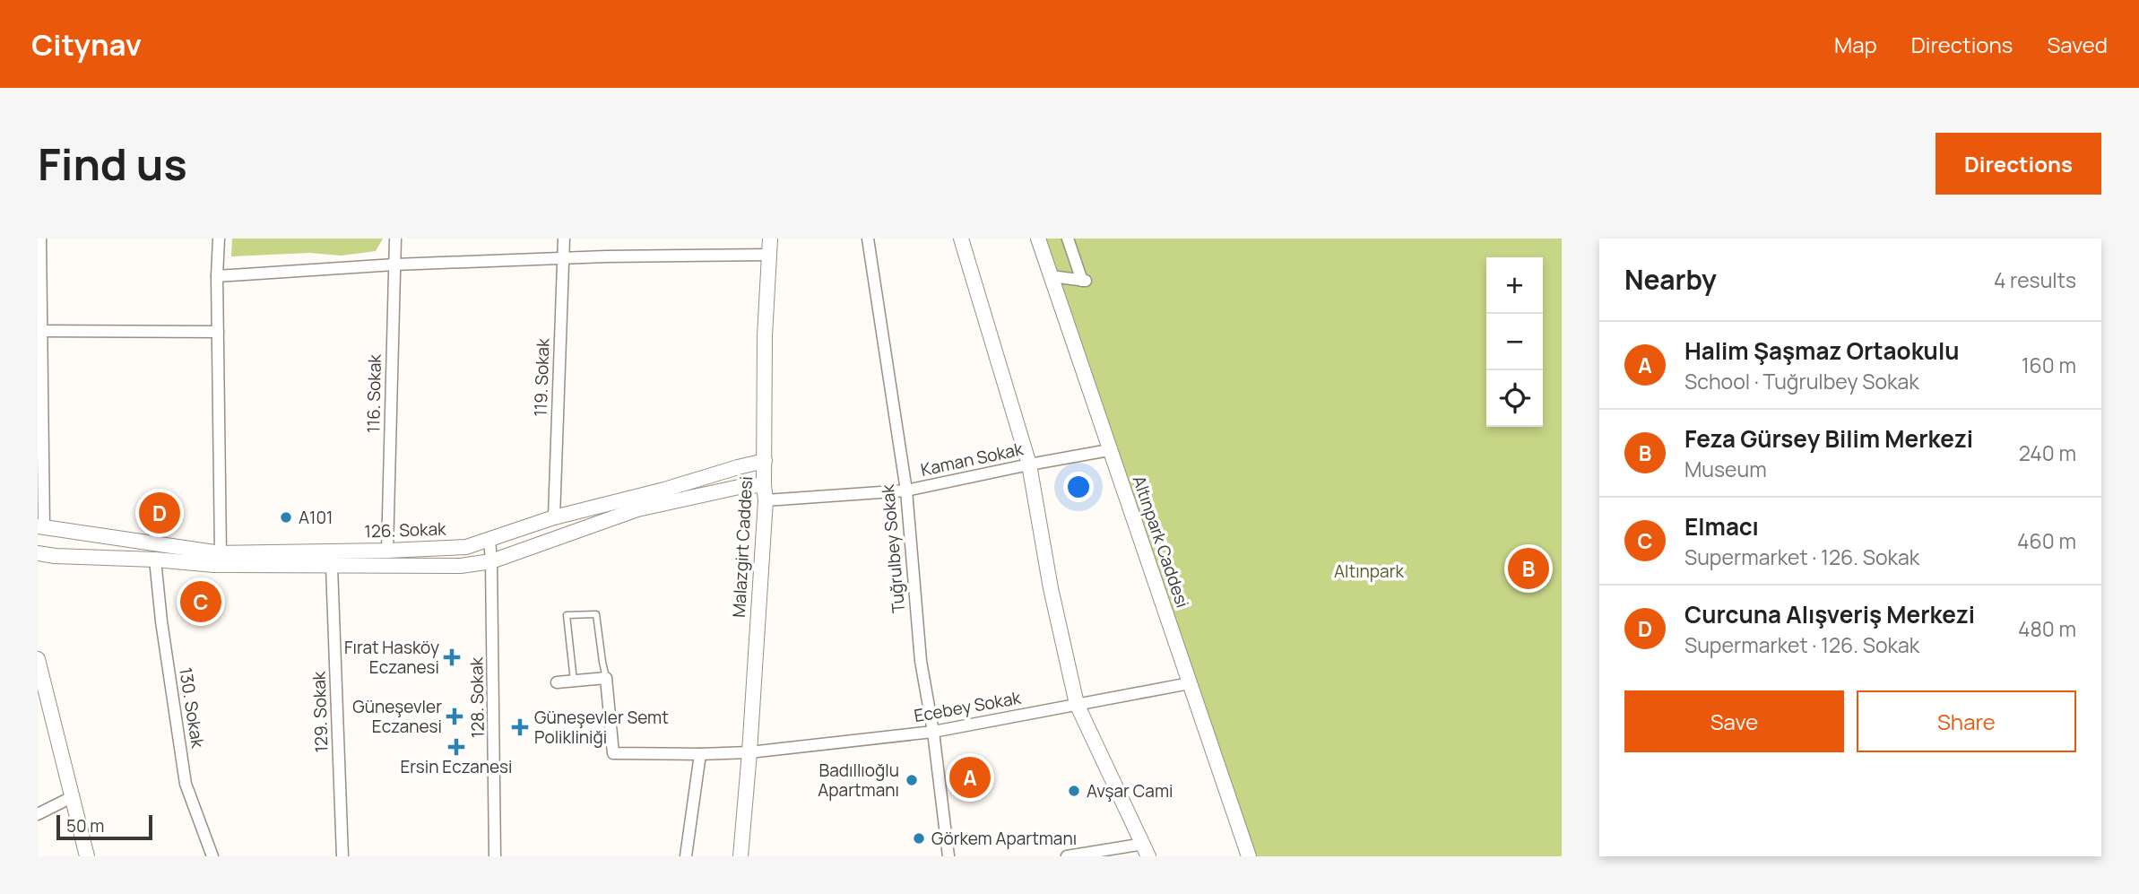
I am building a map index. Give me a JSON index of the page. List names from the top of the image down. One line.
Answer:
{"streets":{"street":["119. Sokak","116. Sokak","Kaman Sokak","126. Sokak","Altınpark Caddesi","Malazgirt Caddesi","Tuğrulbey Sokak","128. Sokak","Ecebey Sokak","130. Sokak","129. Sokak"]},"crossings":[["119. Sokak","126. Sokak"],["116. Sokak","126. Sokak"],["Kaman Sokak","126. Sokak"],["Kaman Sokak","Altınpark Caddesi"],["Kaman Sokak","Malazgirt Caddesi"],["Kaman Sokak","Tuğrulbey Sokak"],["126. Sokak","Malazgirt Caddesi"],["126. Sokak","128. Sokak"],["126. Sokak","130. Sokak"],["126. Sokak","129. Sokak"],["Altınpark Caddesi","Ecebey Sokak"],["Malazgirt Caddesi","Ecebey Sokak"],["Tuğrulbey Sokak","Ecebey Sokak"]],"parks":["Altınpark"],"places":{"other":["A101","Badıllıoğlu Apartmanı","Avşar Cami","Görkem Apartmanı"],"health":["Fırat Hasköy Eczanesi","Güneşevler Eczanesi","Güneşevler Semt Polikliniği","Ersin Eczanesi"]},"scale_bar":"50 m","page":{"header":"Citynav","nav":["Map","Directions","Saved"],"buttons":["Directions",["Save","Share"]],"title":"Find us","heading":["Nearby","4 results"],"map_buttons":["+","−"],"list":[{"mark":"A","name":"Halim Şaşmaz Ortaokulu","note":"School · Tuğrulbey Sokak","value":"160 m"},{"mark":"B","name":"Feza Gürsey Bilim Merkezi","note":"Museum","value":"240 m"},{"mark":"C","name":"Elmacı","note":"Supermarket · 126. Sokak","value":"460 m"},{"mark":"D","name":"Curcuna Alışveriş Merkezi","note":"Supermarket · 126. Sokak","value":"480 m"}],"pins":["D","B","C","A"],"scale":"50 m"}}
